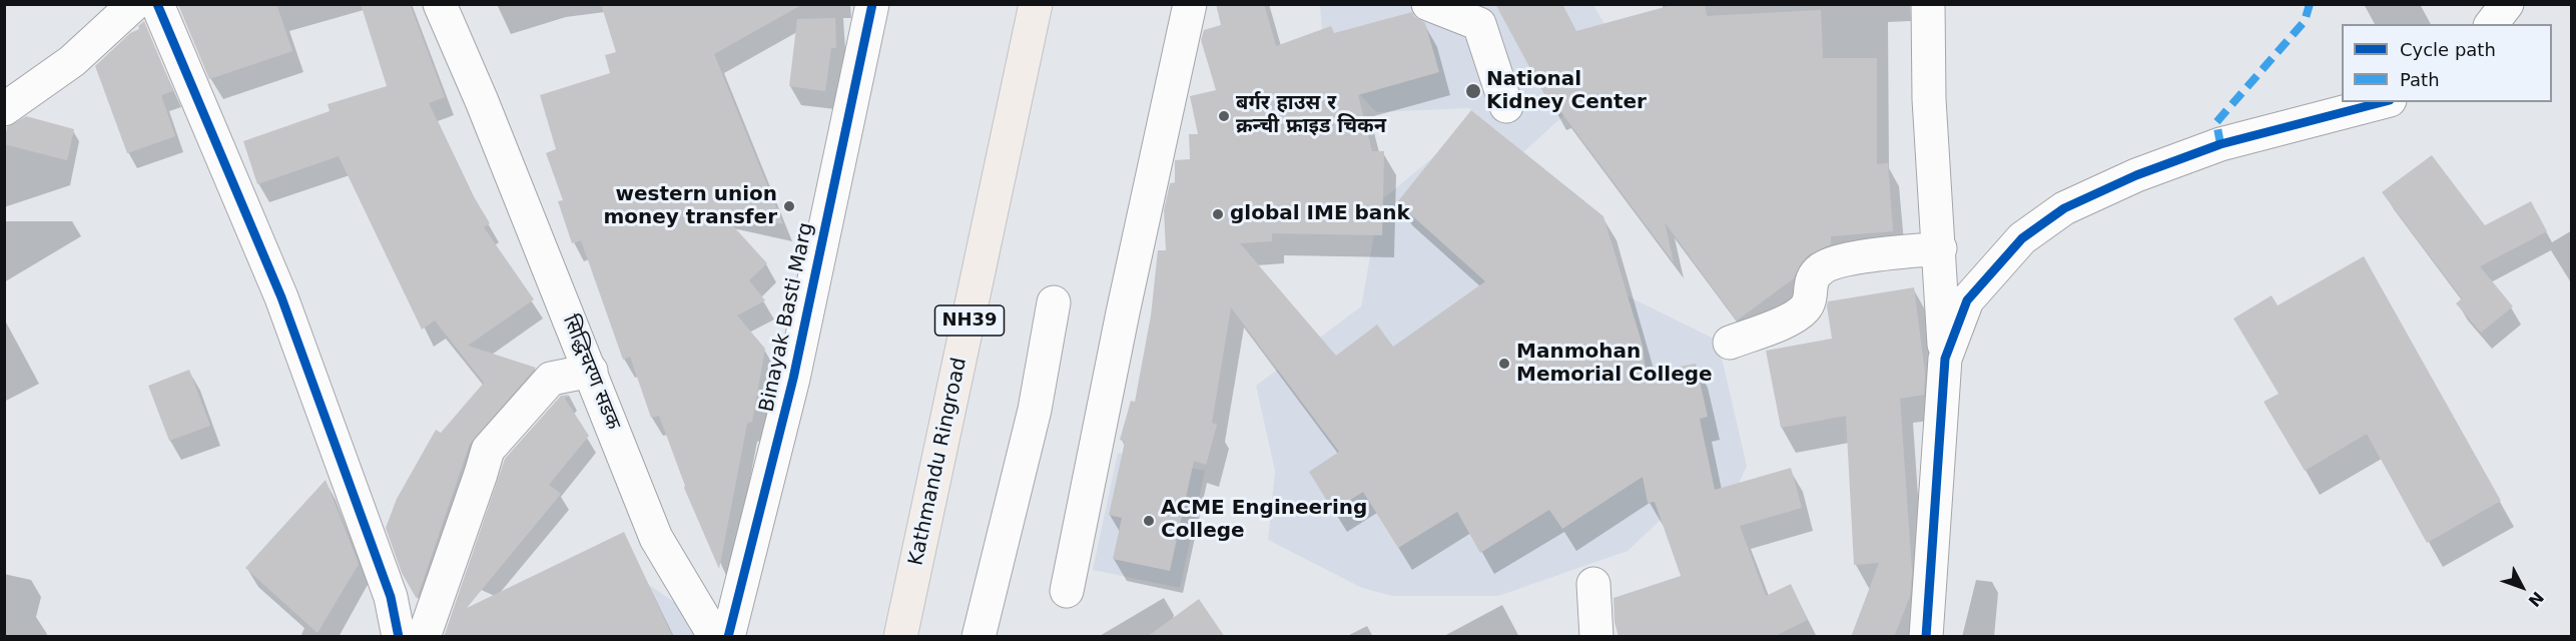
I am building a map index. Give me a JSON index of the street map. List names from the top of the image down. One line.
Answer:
{"streets":{"highway":["NH39","Kathmandu Ringroad"],"street":["Binayak Basti Marg","सिद्धिचरण सडक"]},"places":["National Kidney Center","बर्गर हाउस र क्रन्ची फ्राइड चिकन","western union money transfer","global IME bank","Manmohan Memorial College","ACME Engineering College"],"legend":["Cycle path","Path"],"north":"bottom right"}
